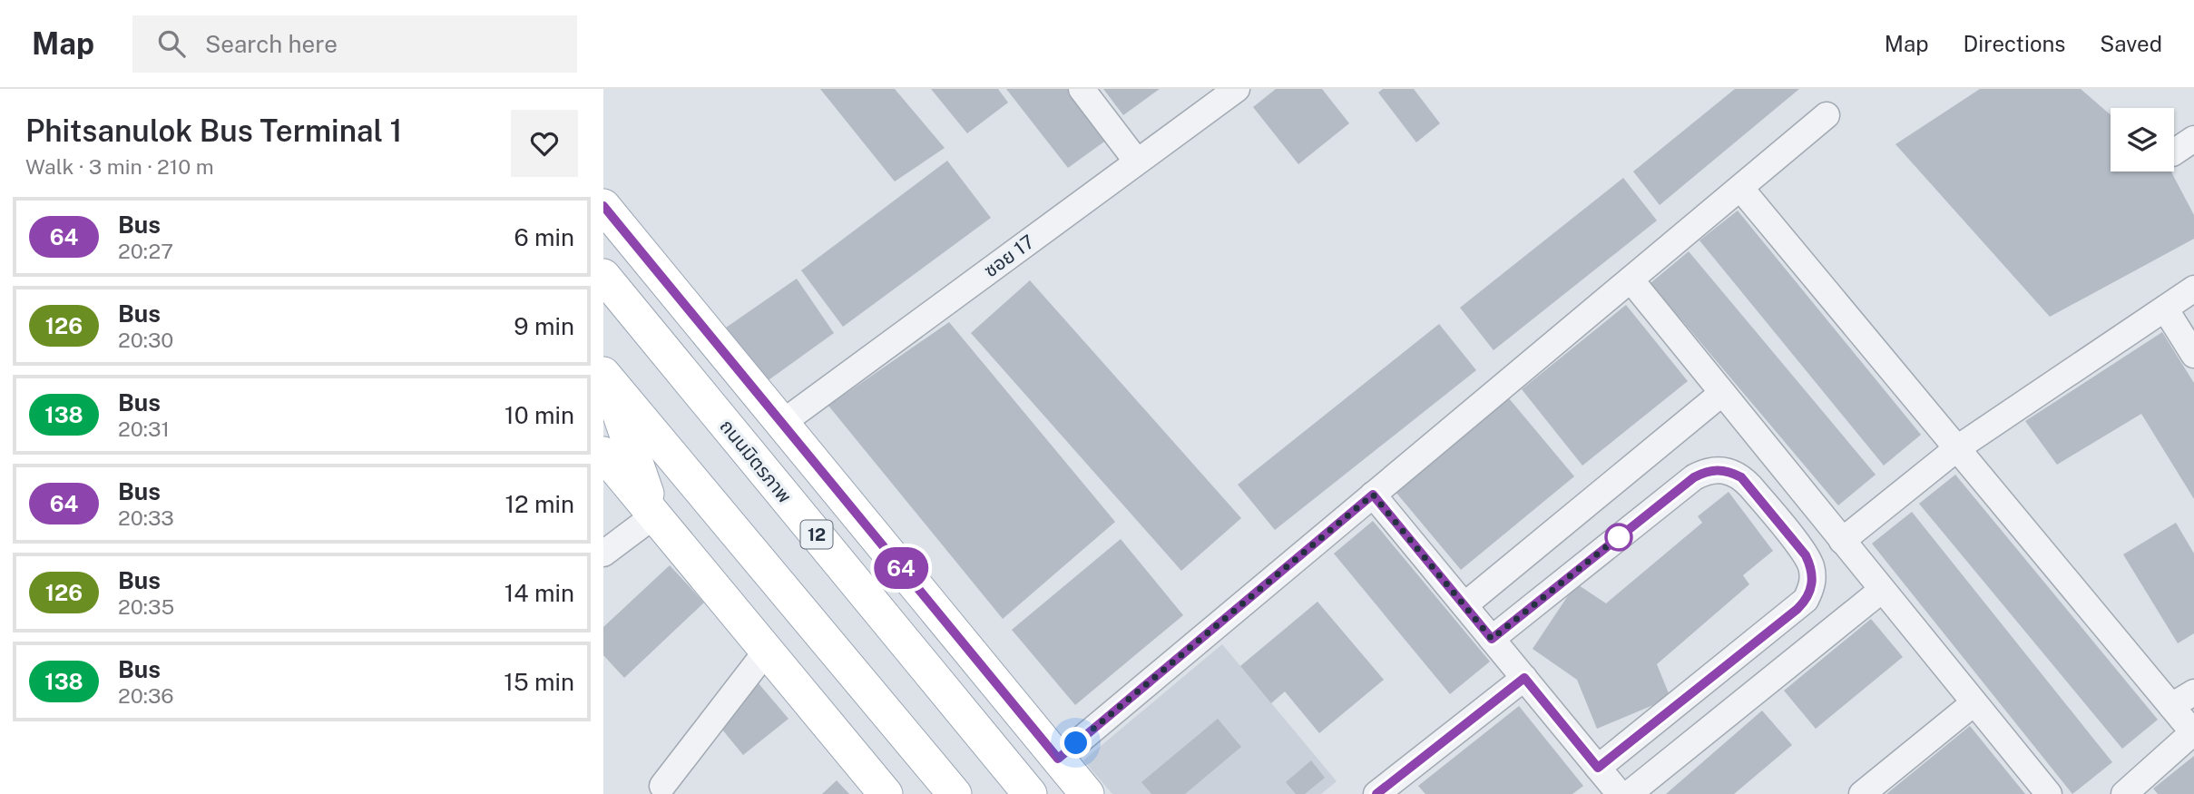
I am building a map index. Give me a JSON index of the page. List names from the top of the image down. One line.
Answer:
{"streets":{"main road":["ถนนมิตรภาพ","12"],"street":["ซอย 17"]},"lines":["bus line 64"],"page":{"header":"Map","search":"Search here","nav":["Map","Directions","Saved"],"heading":["Phitsanulok Bus Terminal 1","Walk · 3 min · 210 m"],"on_map":"64","list":[{"mark":"64","name":"Bus","note":"20:27","value":"6 min"},{"mark":"126","name":"Bus","note":"20:30","value":"9 min"},{"mark":"138","name":"Bus","note":"20:31","value":"10 min"},{"mark":"64","name":"Bus","note":"20:33","value":"12 min"},{"mark":"126","name":"Bus","note":"20:35","value":"14 min"},{"mark":"138","name":"Bus","note":"20:36","value":"15 min"}]}}
